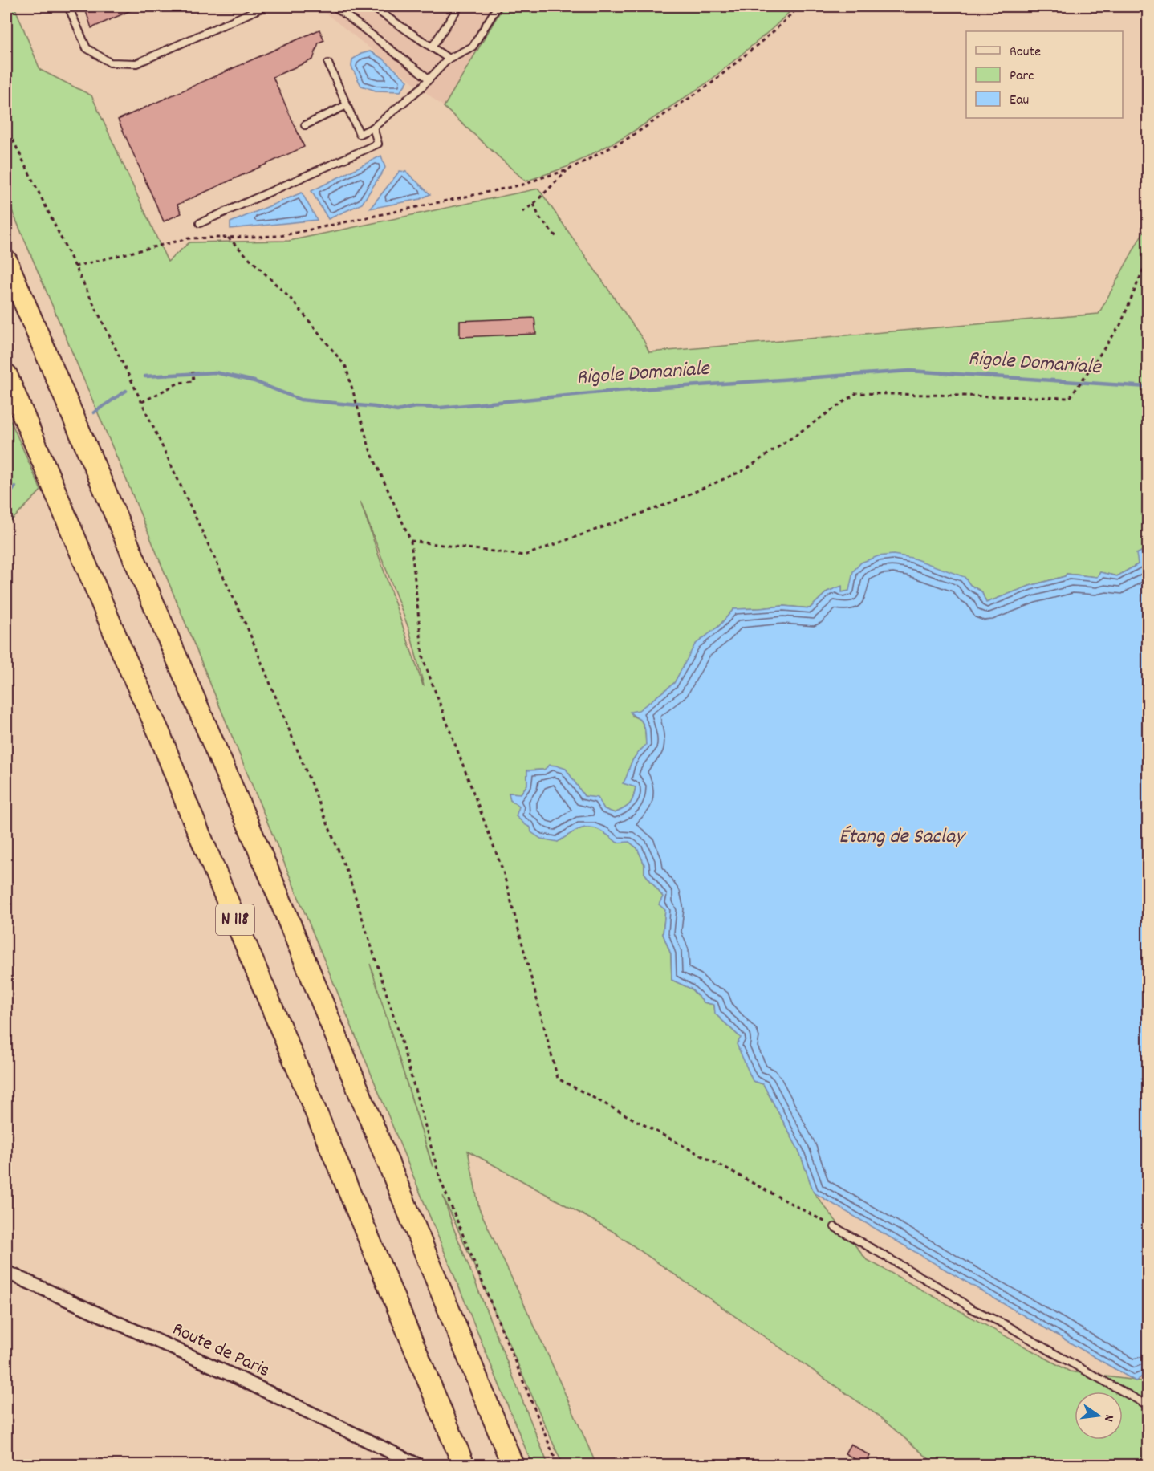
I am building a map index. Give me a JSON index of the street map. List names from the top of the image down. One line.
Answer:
{"streets":{"highway":["N 118"],"street":["Route de Paris"]},"water":["Rigole Domaniale","Étang de Saclay"],"legend":["Route","Parc","Eau"],"north":"right"}
